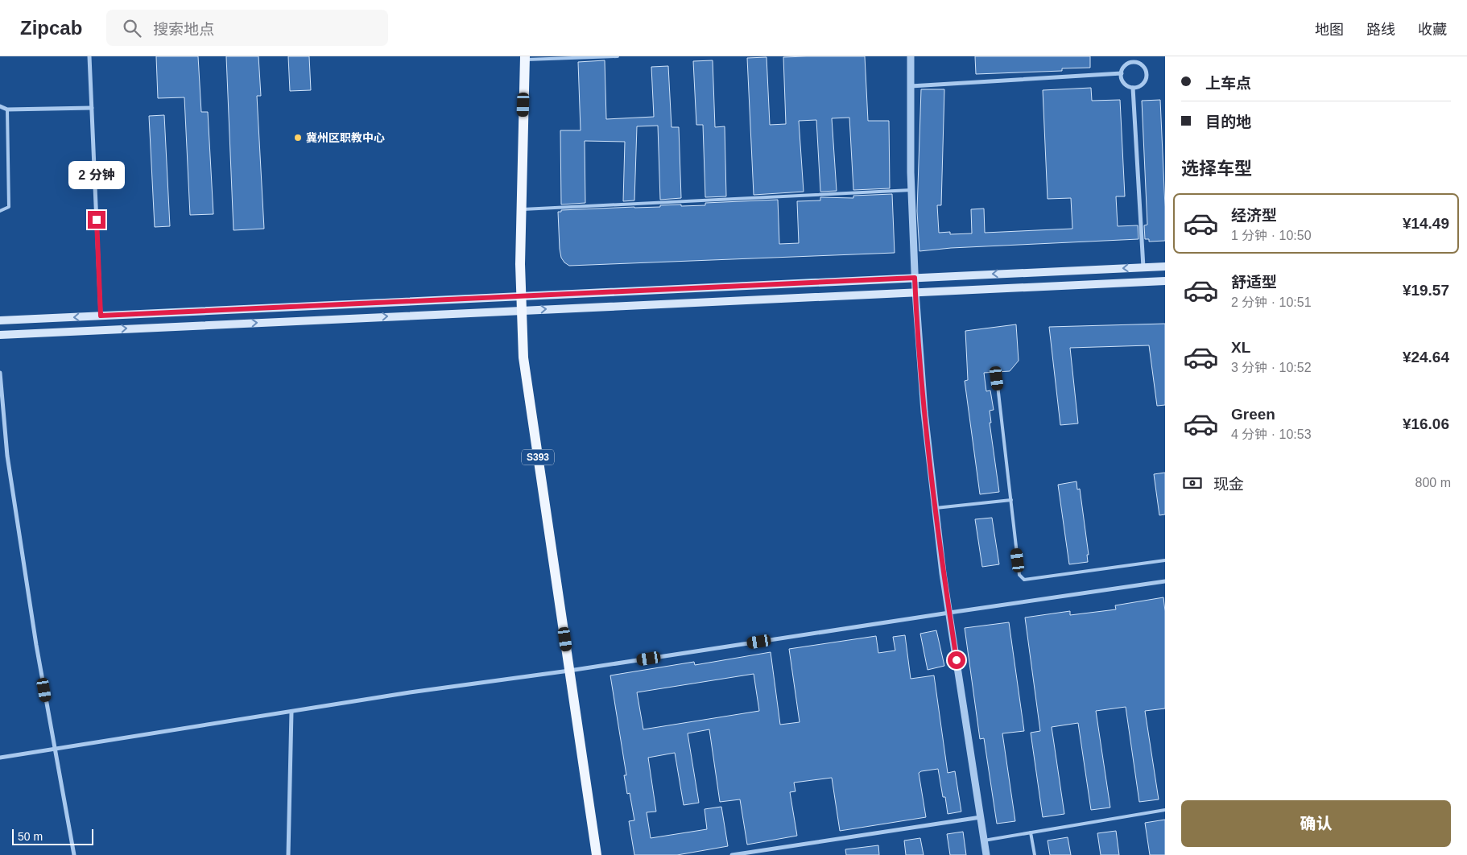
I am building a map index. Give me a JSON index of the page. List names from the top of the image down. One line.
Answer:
{"streets":{"main road":["S393"]},"places":["冀州区职教中心"],"scale_bar":"50 m","page":{"header":"Zipcab","search":"搜索地点","nav":["地图","路线","收藏"],"banner":["上车点","目的地"],"heading":"选择车型","bubble":"2 分钟","list":[{"name":"经济型","note":"1 分钟 · 10:50","value":"¥14.49"},{"name":"舒适型","note":"2 分钟 · 10:51","value":"¥19.57"},{"name":"XL","note":"3 分钟 · 10:52","value":"¥24.64"},{"name":"Green","note":"4 分钟 · 10:53","value":"¥16.06"}],"pay":["现金","800 m"],"buttons":"确认","scale":"50 m"}}
